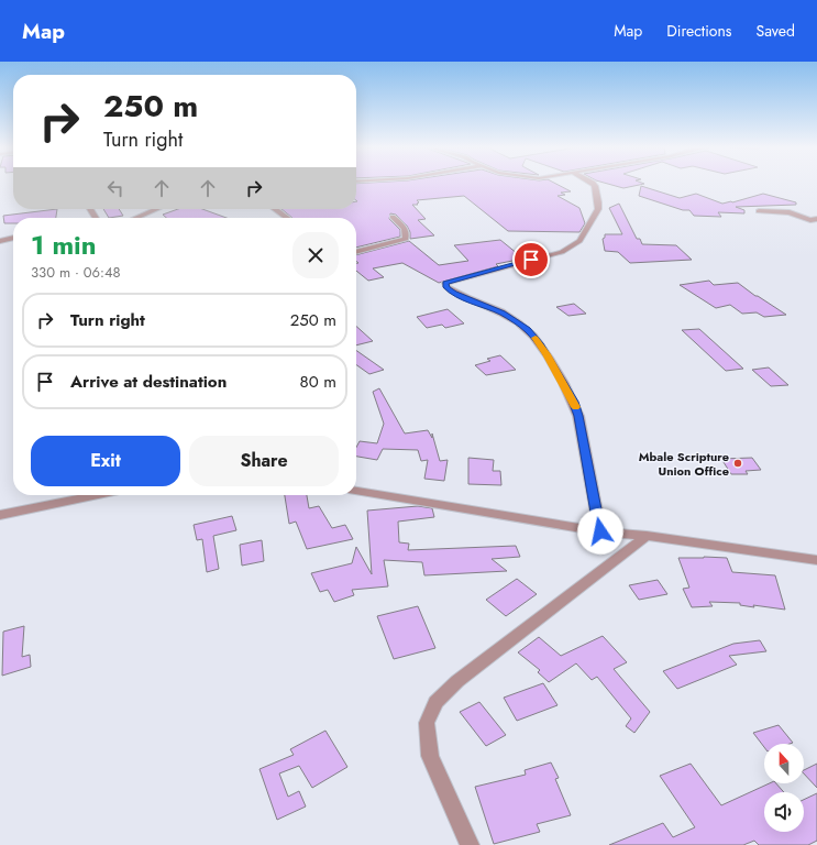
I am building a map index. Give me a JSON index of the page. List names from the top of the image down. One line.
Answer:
{"places":["Mbale Scripture Union Office"],"north":"top","page":{"header":"Map","nav":["Map","Directions","Saved"],"turn":["250 m","Turn right"],"heading":["1 min","330 m · 06:48"],"list":[{"name":"Turn right","value":"250 m"},{"name":"Arrive at destination","value":"80 m"}],"buttons":["Exit","Share"]}}
